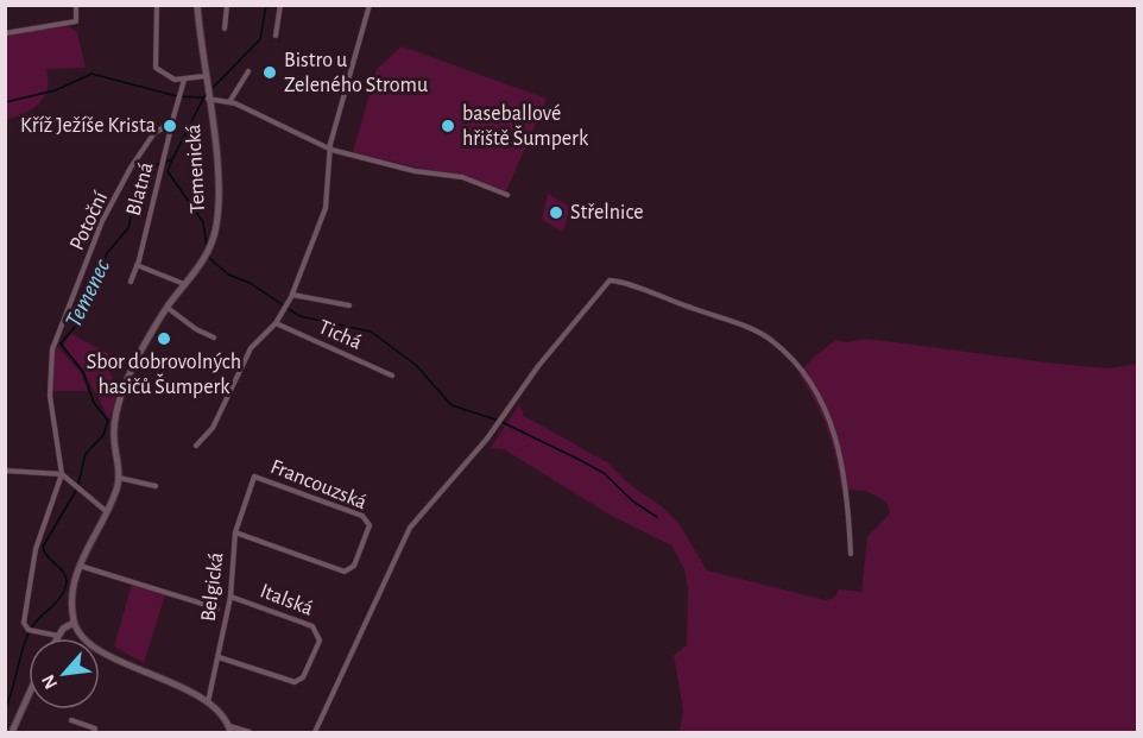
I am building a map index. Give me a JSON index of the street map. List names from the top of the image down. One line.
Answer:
{"streets":{"street":["Temenická","Blatná","Potoční","Tichá","Francouzská","Belgická","Italská"]},"crossings":[["Blatná","Potoční"],["Francouzská","Belgická"],["Belgická","Italská"]],"water":["Temenec"],"places":["Bistro u Zeleného Stromu","Kříž Ježíše Krista","baseballové hřiště Šumperk","Střelnice","Sbor dobrovolných hasičů Šumperk"],"north":"bottom left"}
